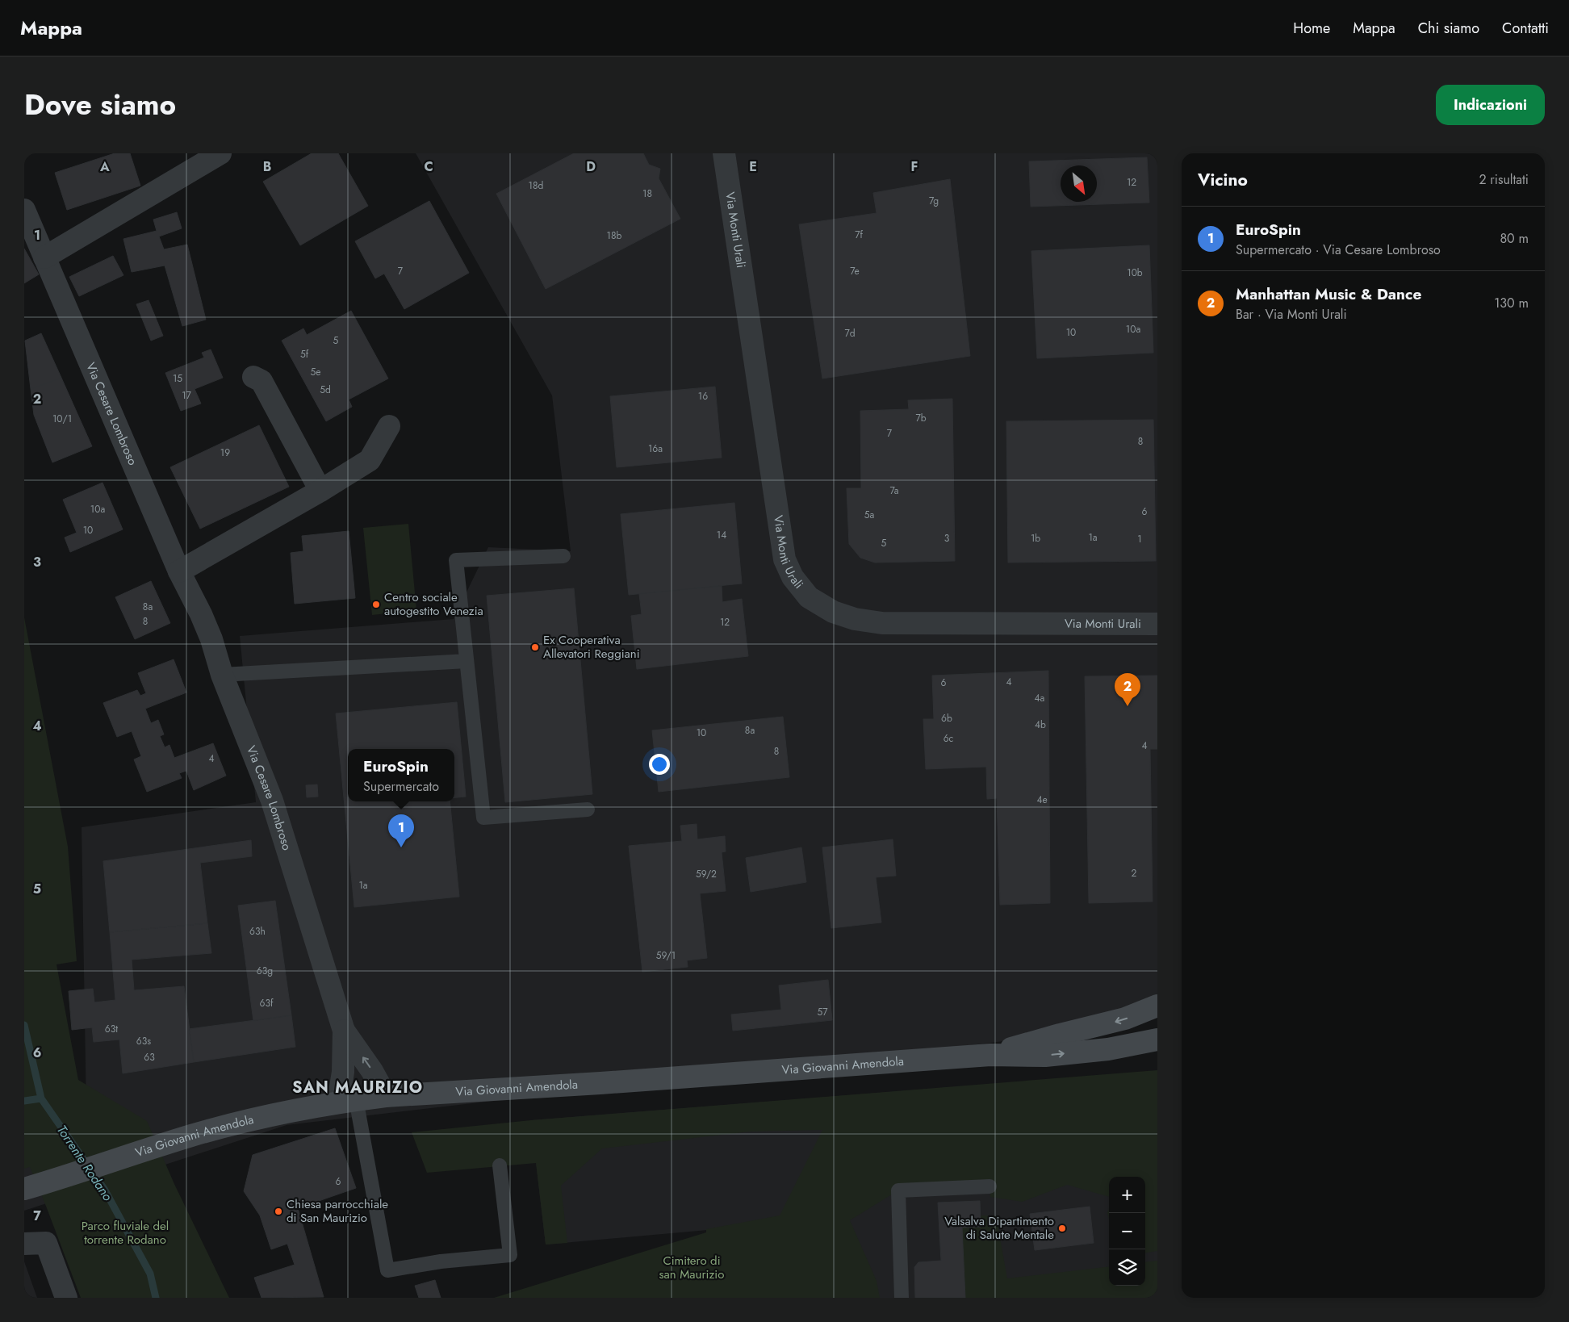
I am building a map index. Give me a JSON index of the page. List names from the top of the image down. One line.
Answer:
{"streets":{"main road":["Via Giovanni Amendola"],"street":["Via Monti Urali","Via Cesare Lombroso"]},"crossings":[["Via Cesare Lombroso","Via Giovanni Amendola"]],"districts":["SAN MAURIZIO"],"water":["Torrente Rodano"],"parks":["Parco fluviale del torrente Rodano","Cimitero di san Maurizio"],"places":["Centro sociale autogestito Venezia","Ex Cooperativa Allevatori Reggiani","Chiesa parrocchiale di San Maurizio","Valsalva Dipartimento di Salute Mentale"],"house_numbers":["12","18d","18","7g","7f","18b","7","7e","10b","10a","10","7d","5","5f","5e","15","5d","17","16","7b","10/1","7","8","16a","19","7a","10a","6","5a","10","14","1a","3","1b","1","5","8a","8","12","4","6","4a","6b","4b","8a","10","6c","4","8","4","4e","2","59/2","1a","63h","59/1","63g","63f","57","63t","63s","63","6"],"north":"bottom right","page":{"header":"Mappa","nav":["Home","Mappa","Chi siamo","Contatti"],"title":"Dove siamo","buttons":"Indicazioni","heading":["Vicino","2 risultati"],"list":[{"mark":"1","name":"EuroSpin","note":"Supermercato · Via Cesare Lombroso","value":"80 m"},{"mark":"2","name":"Manhattan Music & Dance","note":"Bar · Via Monti Urali","value":"130 m"}],"pins":["2","1"],"popup":["EuroSpin","Supermercato"],"map_buttons":["+","−"]},"grid":{"columns":["A","B","C","D","E","F"],"rows":["1","2","3","4","5","6","7"]}}
